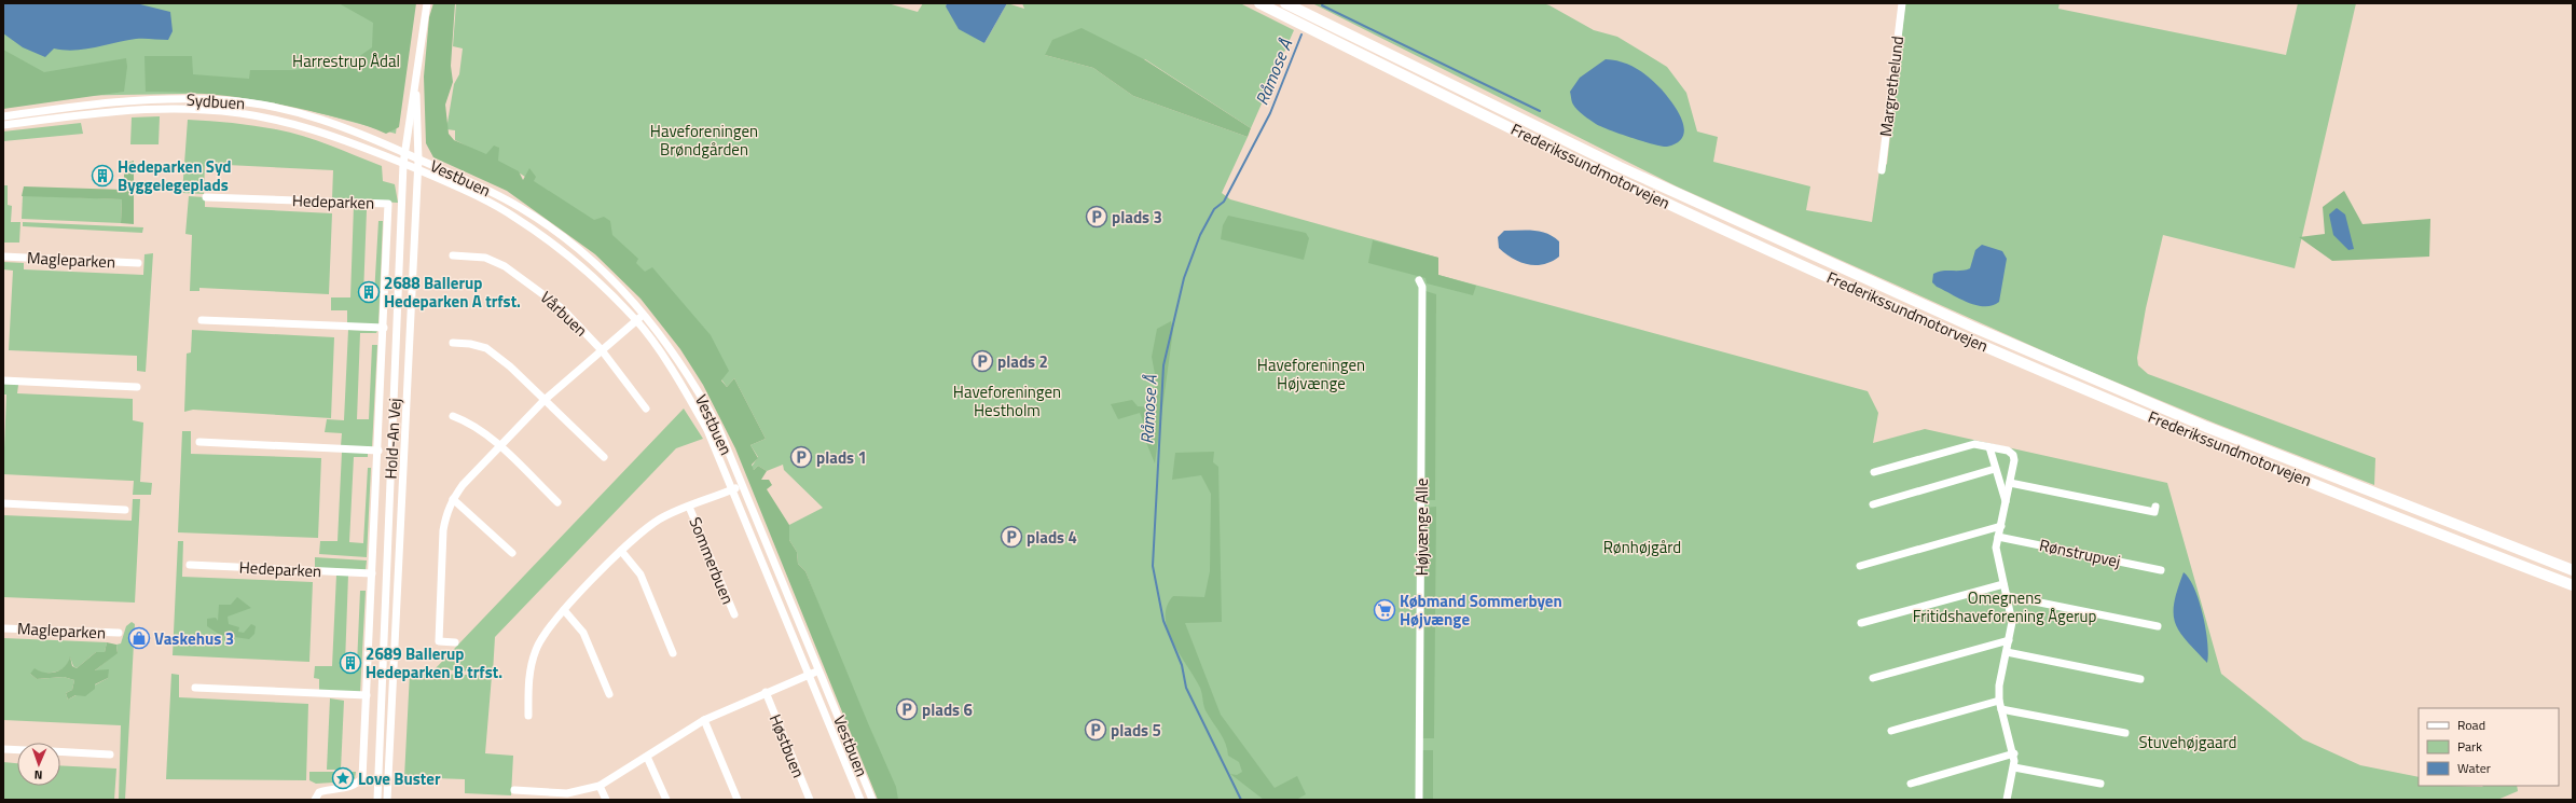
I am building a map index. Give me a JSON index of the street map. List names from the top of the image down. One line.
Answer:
{"streets":{"highway":["Frederikssundmotorvejen"],"street":["Margrethelund","Sydbuen","Vestbuen","Hedeparken","Magleparken","Vårbuen","Hold-An Vej","Højvænge Alle","Rønstrupvej","Sommerbuen","Høstbuen"]},"crossings":[["Sydbuen","Vestbuen"],["Sydbuen","Hold-An Vej"],["Vestbuen","Vårbuen"],["Vestbuen","Hold-An Vej"],["Vestbuen","Sommerbuen"],["Vestbuen","Høstbuen"]],"water":["Råmose Å"],"parks":["Harrestrup Ådal","Haveforeningen Brøndgården","Haveforeningen Højvænge","Haveforeningen Hestholm","Rønhøjgård","Omegnens Fritidshaveforening Ågerup","Stuvehøjgaard"],"places":{"building":["Hedeparken Syd Byggelegeplads","2688 Ballerup Hedeparken A trfst.","2689 Ballerup Hedeparken B trfst."],"parking":["plads 3","plads 2","plads 1","plads 4","plads 6","plads 5"],"supermarket":["Købmand Sommerbyen Højvænge"],"shop":["Vaskehus 3"],"place":["Love Buster"]},"legend":["Road","Park","Water"],"north":"bottom"}
